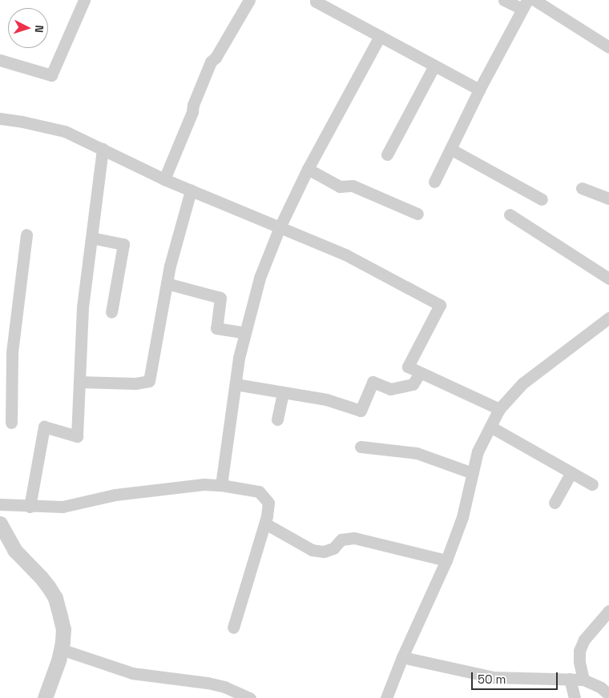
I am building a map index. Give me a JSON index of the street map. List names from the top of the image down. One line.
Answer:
{"scale_bar":"50 m","north":"right"}
